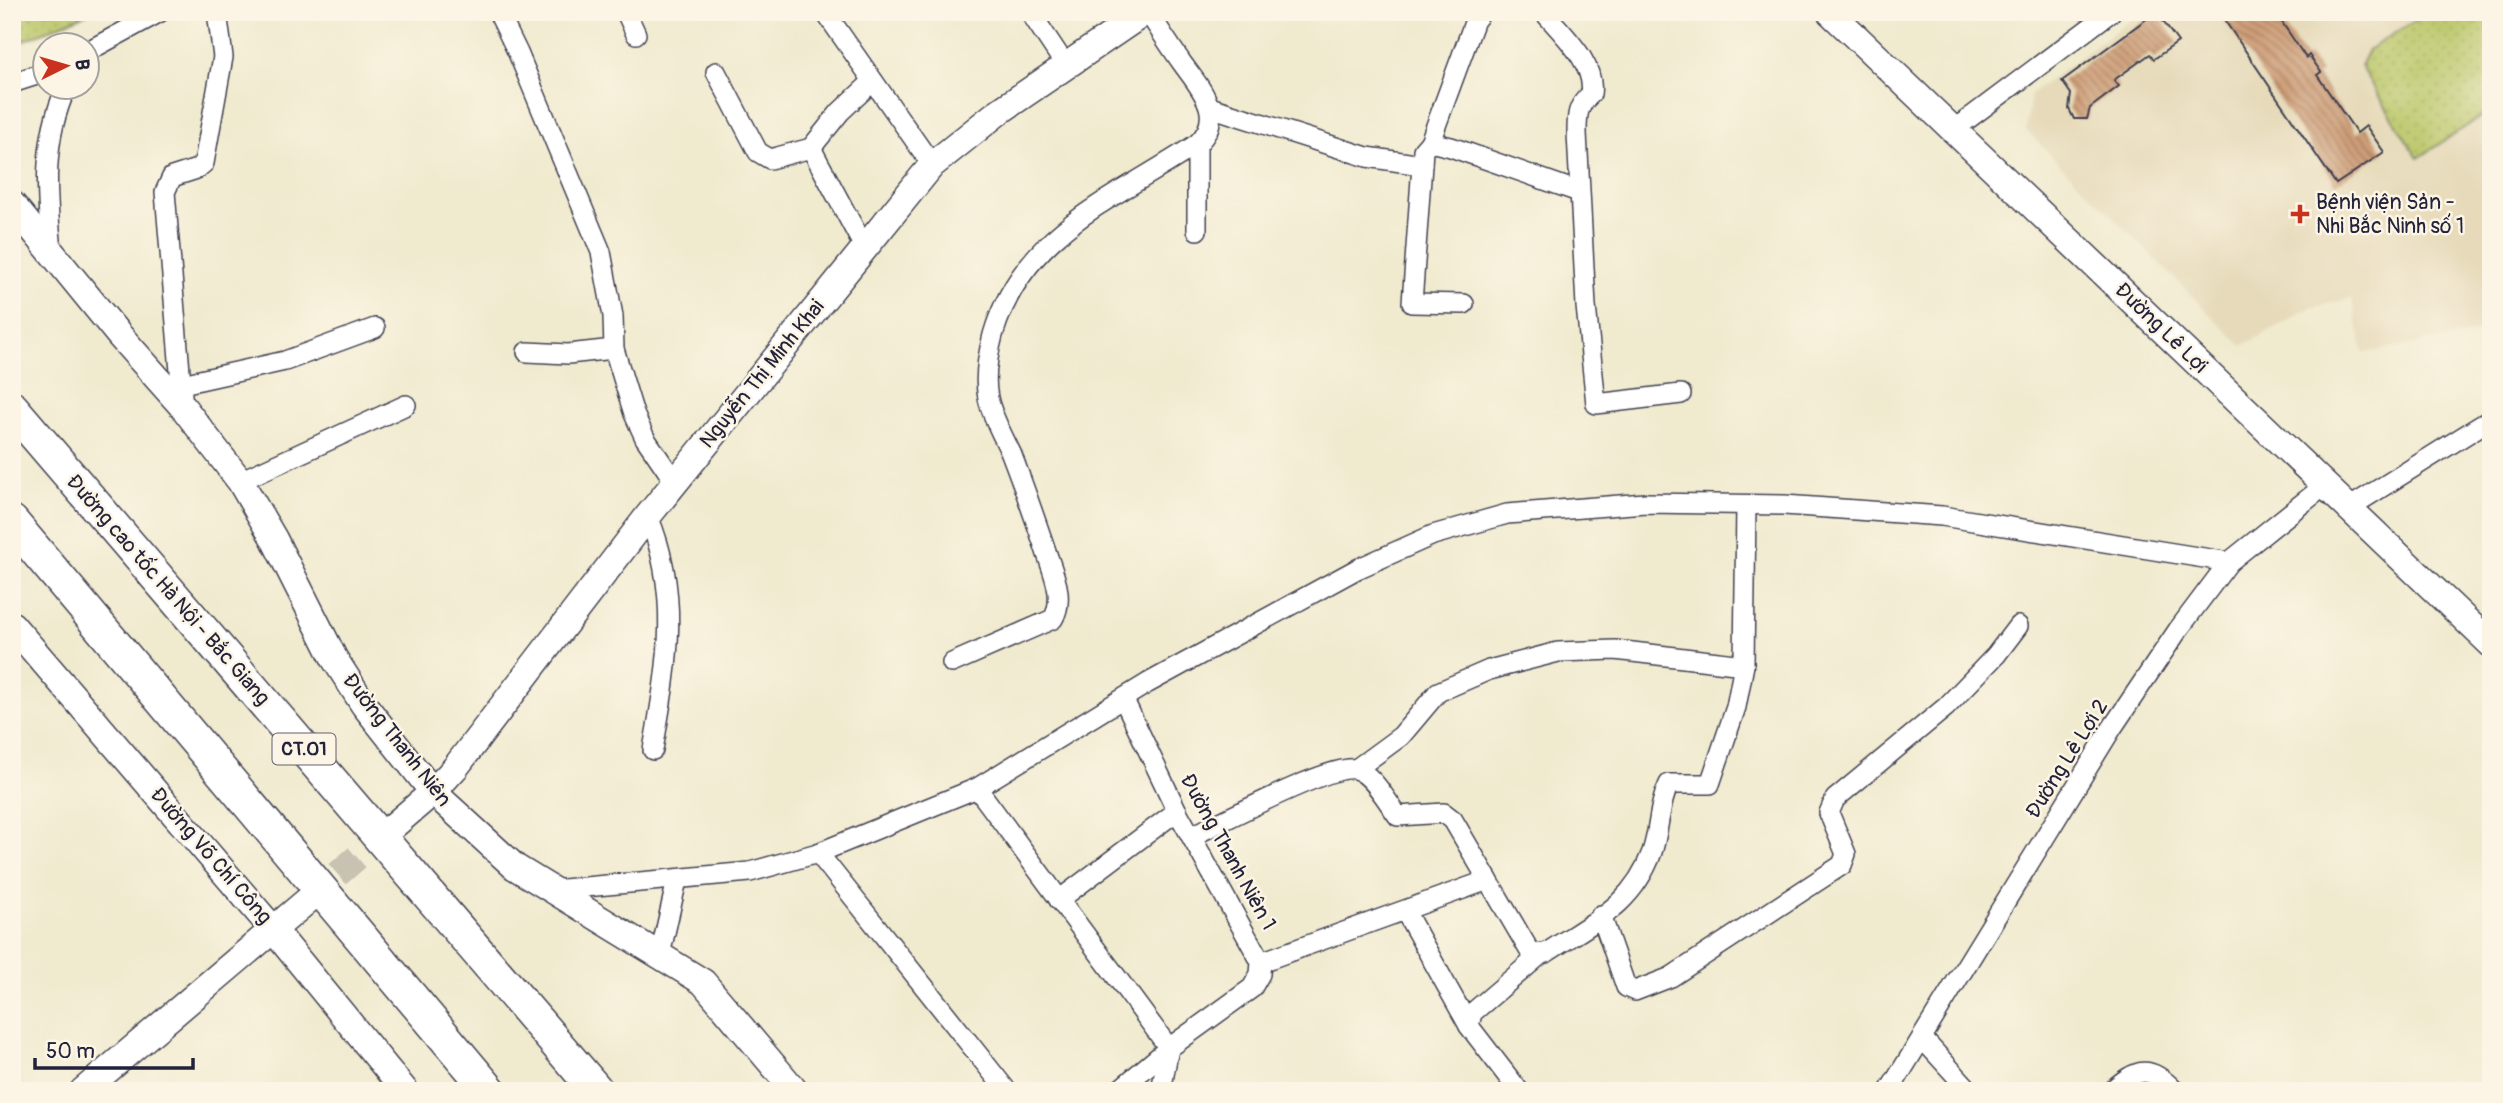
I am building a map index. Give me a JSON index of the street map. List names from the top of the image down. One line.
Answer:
{"streets":{"highway":["Đường cao tốc Hà Nội - Bắc Giang","CT.01"],"street":["Đường Lê Lợi","Nguyễn Thị Minh Khai","Đường Thanh Niên","Đường Lê Lợi 2","Đường Thanh Niên 1","Đường Võ Chí Công"]},"crossings":[["Đường Lê Lợi","Đường Lê Lợi 2"],["Nguyễn Thị Minh Khai","Đường Thanh Niên"]],"places":{"health":["Bệnh viện Sản - Nhi Bắc Ninh số 1"]},"scale_bar":"50 m","north":"right"}
